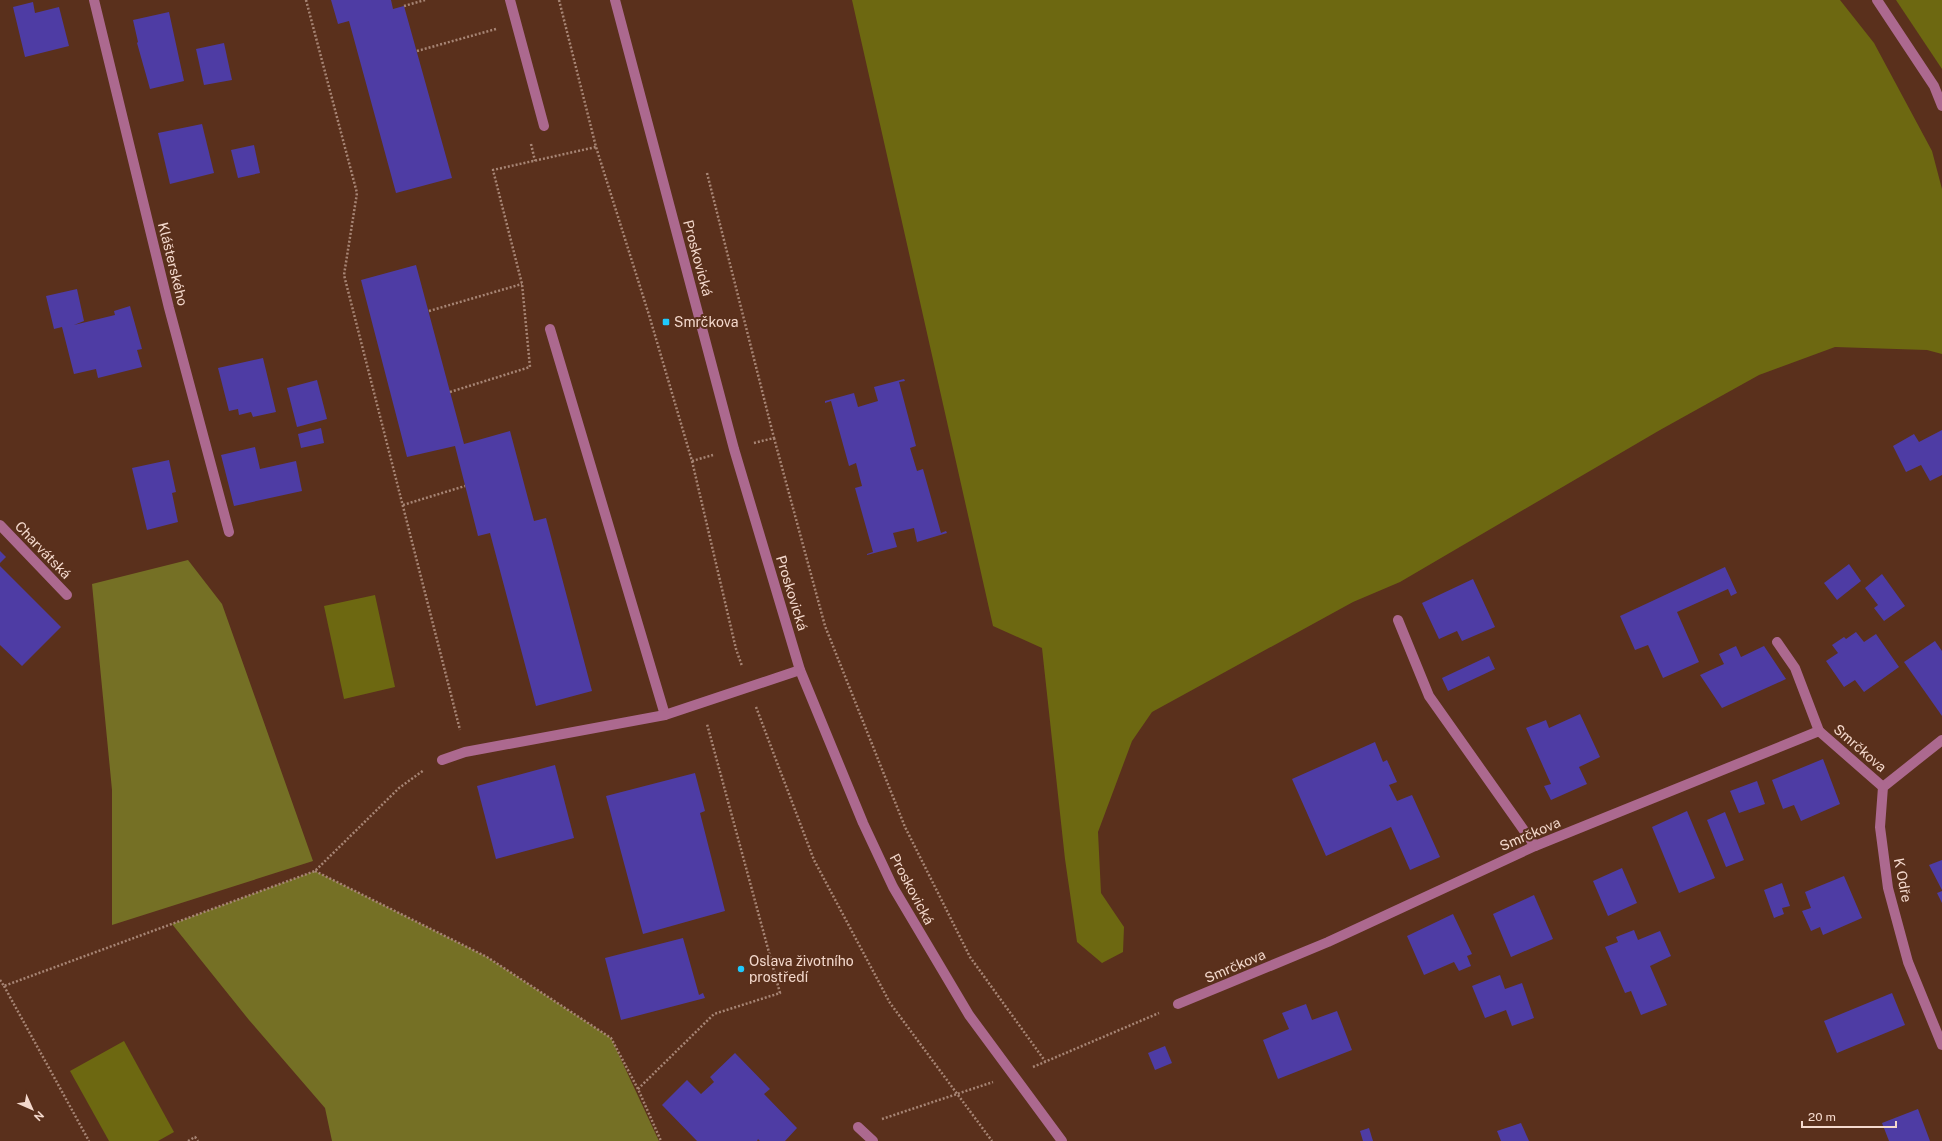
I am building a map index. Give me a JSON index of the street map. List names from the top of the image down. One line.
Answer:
{"streets":{"street":["Proskovická","Klášterského","Charvátská","Smrčkova","K Odře"]},"crossings":[["Smrčkova","K Odře"]],"places":{"transit":["Smrčkova"],"other":["Oslava životního prostředí"]},"scale_bar":"20 m","north":"bottom right"}
